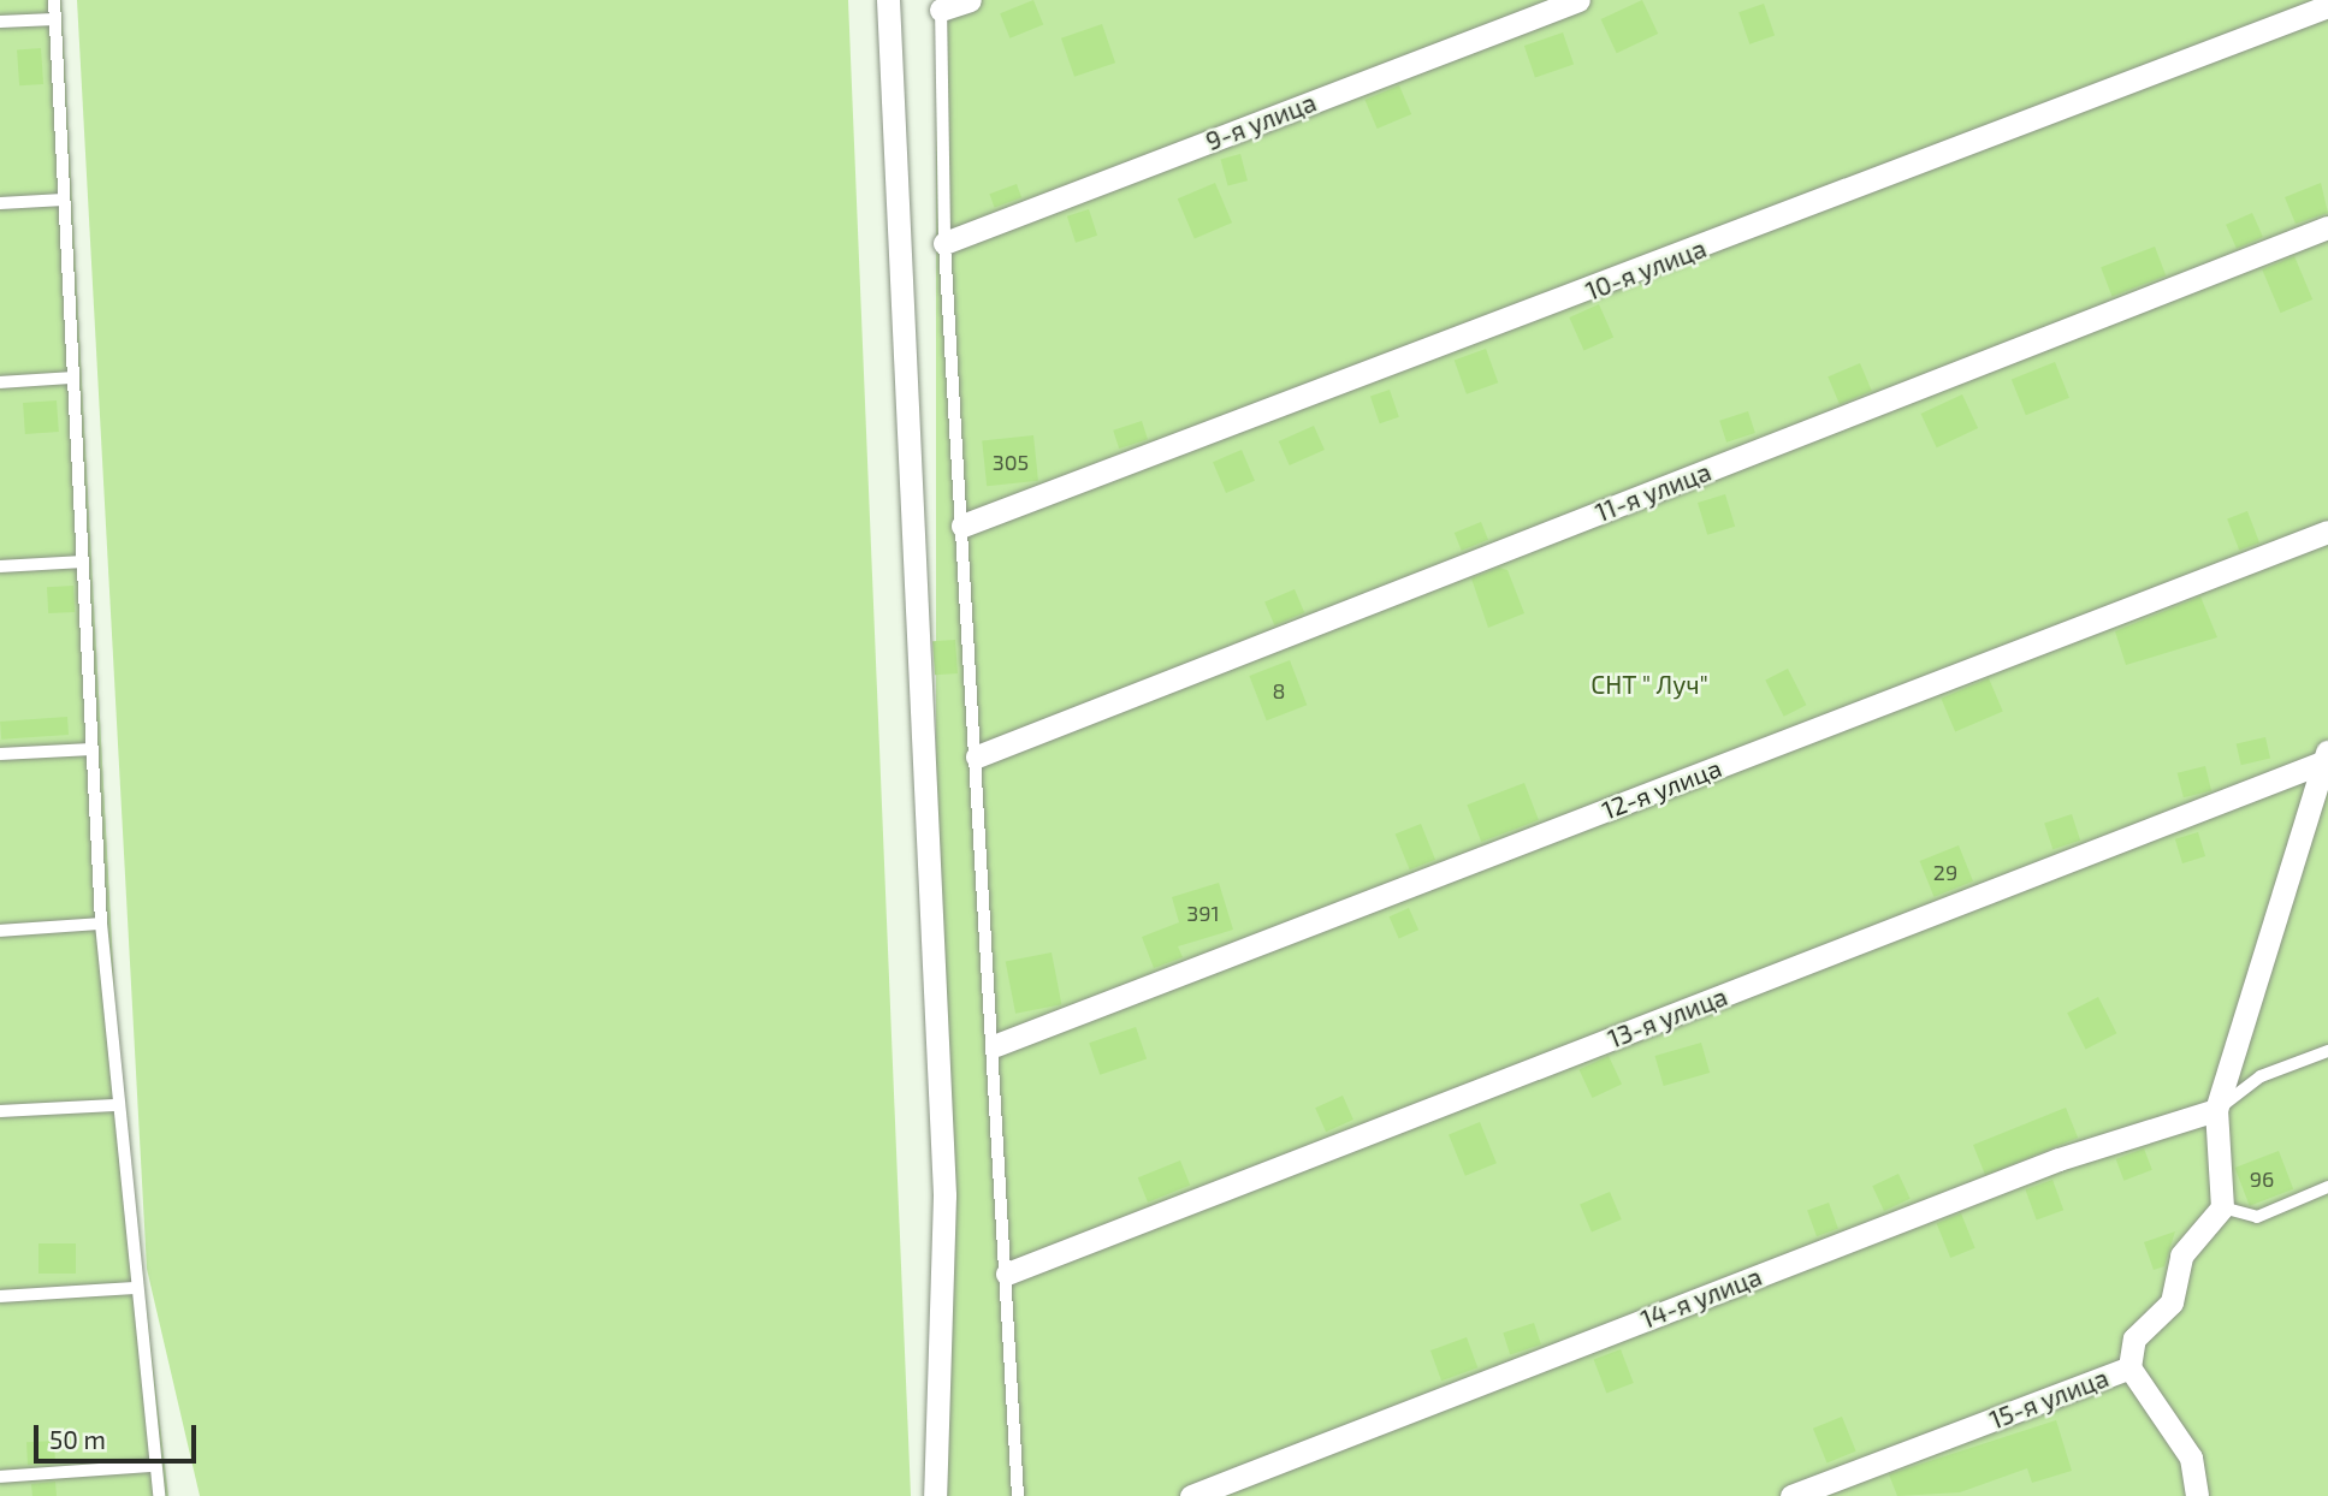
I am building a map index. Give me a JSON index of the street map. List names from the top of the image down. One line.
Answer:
{"streets":{"street":["9-я улица","10-я улица","11-я улица","12-я улица","13-я улица","14-я улица","15-я улица"]},"parks":["СНТ \" Луч\""],"house_numbers":["305","8","29","391","96"],"scale_bar":"50 m"}
